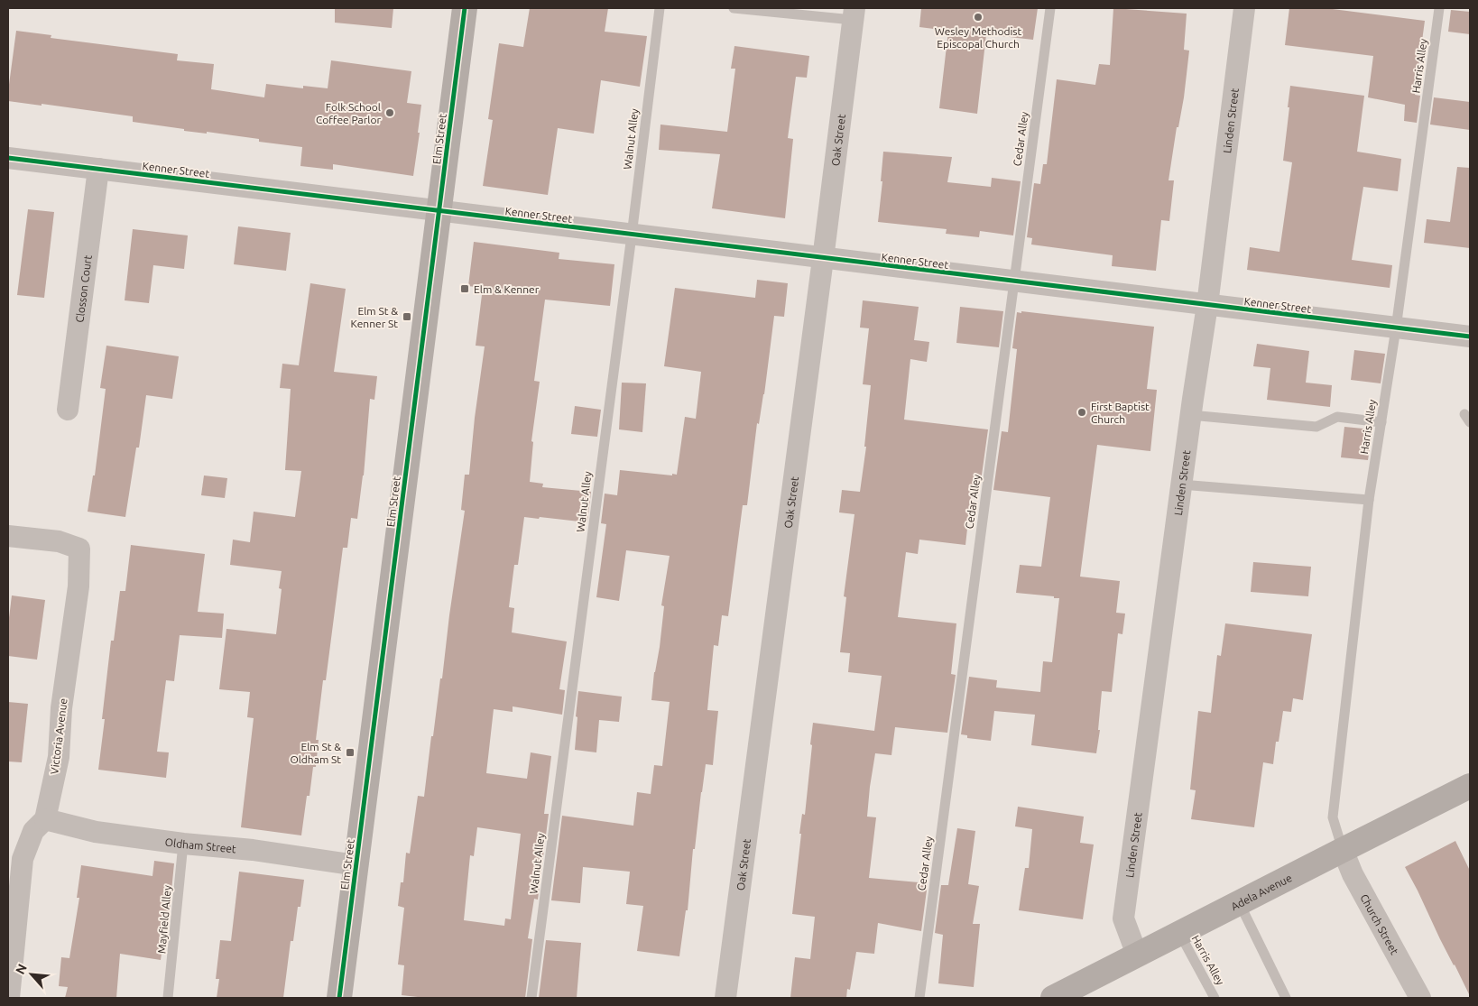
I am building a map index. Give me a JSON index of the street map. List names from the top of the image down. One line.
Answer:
{"streets":{"main road":["Elm Street","Adela Avenue"],"street":["Linden Street","Oak Street","Kenner Street","Closson Court","Victoria Avenue","Oldham Street","Church Street"],"lane":["Harris Alley","Walnut Alley","Cedar Alley","Mayfield Alley"]},"crossings":[["Harris Alley","Kenner Street"],["Harris Alley","Adela Avenue"],["Harris Alley","Church Street"],["Linden Street","Kenner Street"],["Linden Street","Adela Avenue"],["Elm Street","Kenner Street"],["Elm Street","Oldham Street"],["Walnut Alley","Kenner Street"],["Cedar Alley","Kenner Street"],["Oak Street","Kenner Street"],["Kenner Street","Closson Court"],["Victoria Avenue","Oldham Street"],["Oldham Street","Mayfield Alley"],["Adela Avenue","Church Street"]],"places":{"other":["Wesley Methodist Episcopal Church","Folk School Coffee Parlor","First Baptist Church"],"transit":["Elm & Kenner","Elm St & Kenner St","Elm St & Oldham St"]},"north":"top left"}
